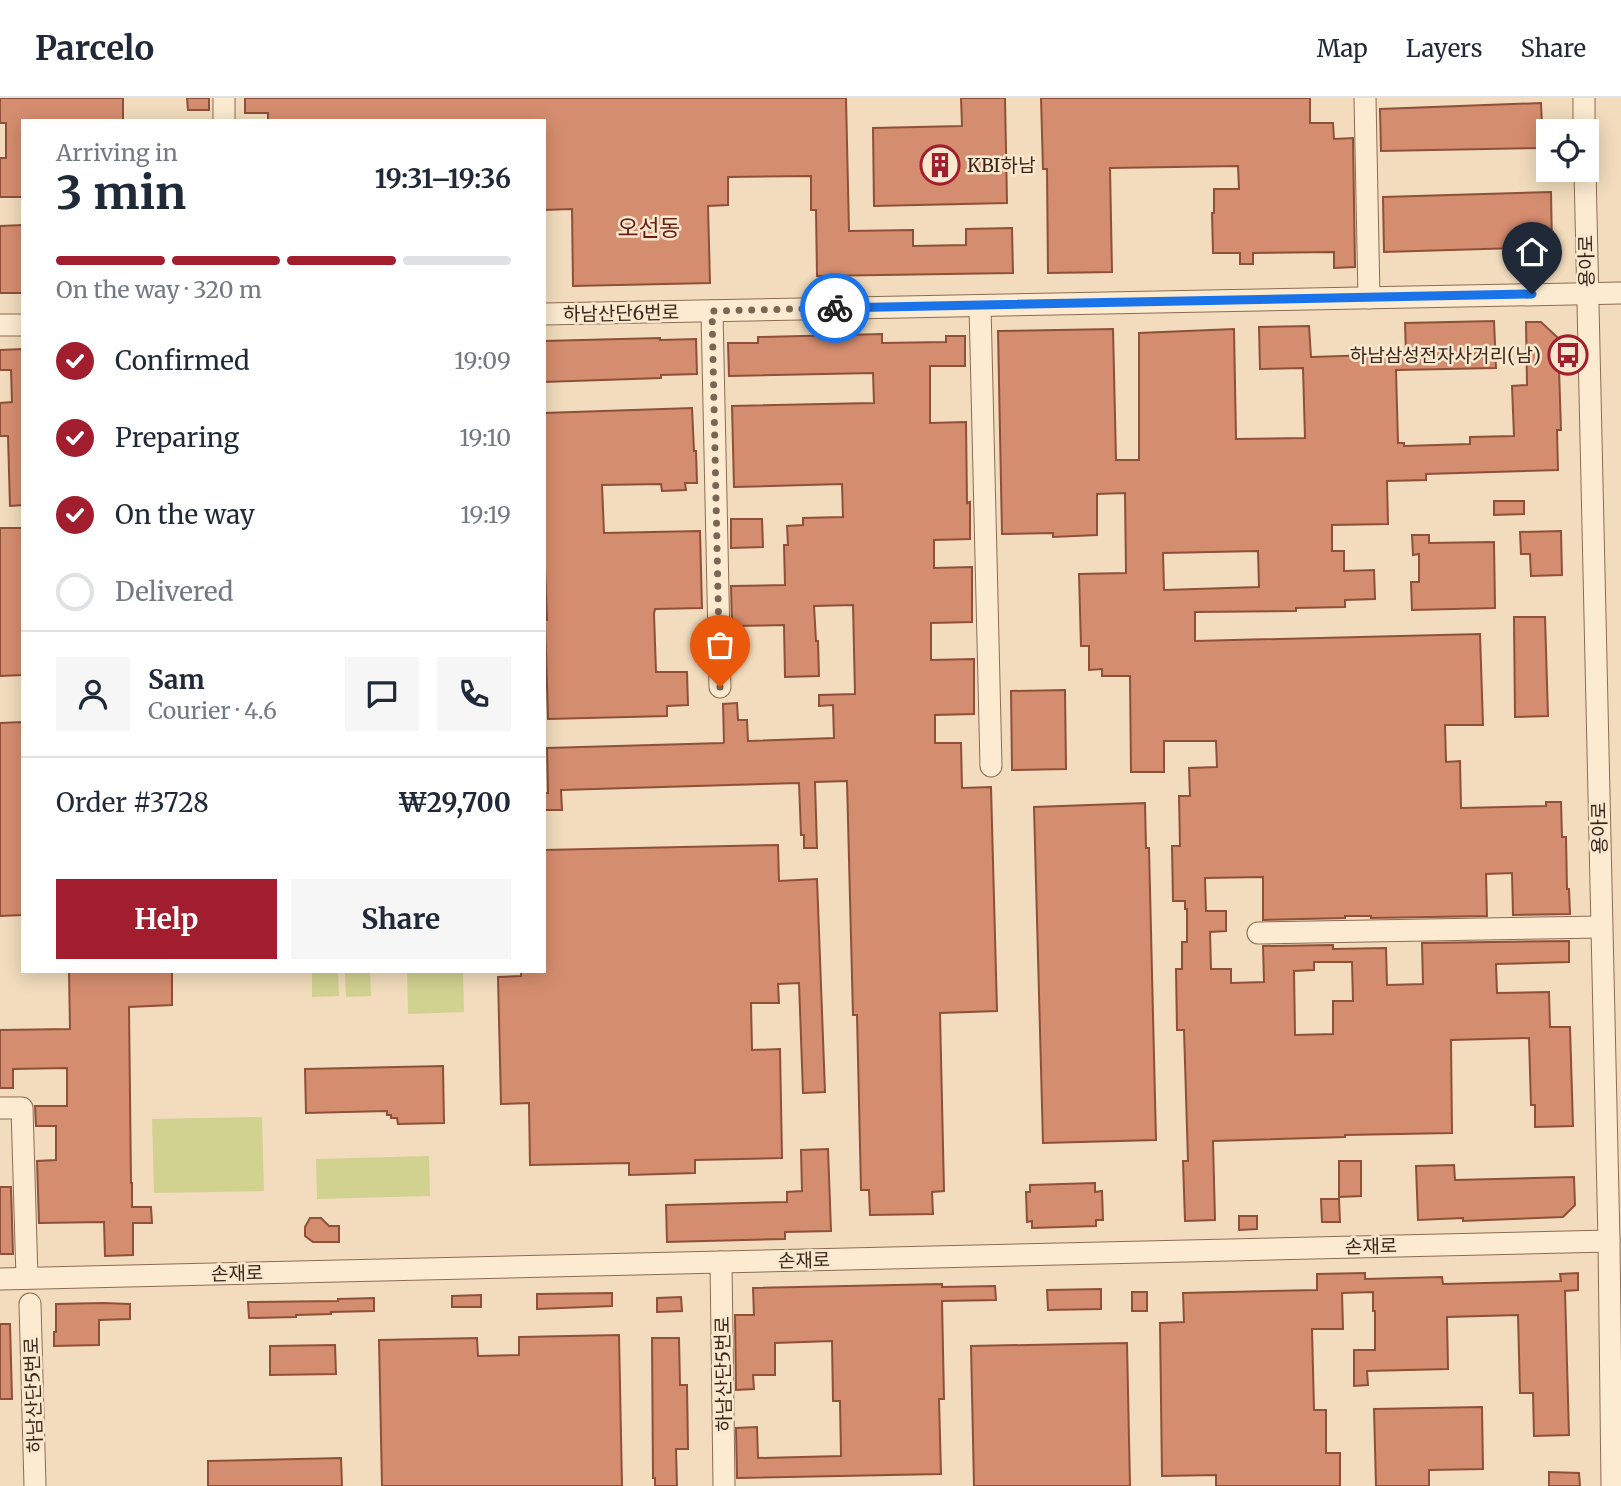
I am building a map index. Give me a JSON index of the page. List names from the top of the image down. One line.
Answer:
{"streets":{"street":["용아로","하남산단6번로","손재로","하남산단5번로"]},"crossings":[["용아로","하남산단6번로"],["용아로","손재로"],["손재로","하남산단5번로"]],"districts":["오선동"],"places":{"building":["KBI하남"],"bus stop":["하남삼성전자사거리(남)"]},"page":{"header":"Parcelo","nav":["Map","Layers","Share"],"heading":["3 min","Arriving in","19:31–19:36"],"panel":["Sam","Courier · 4.6","Order #3728","₩29,700"],"bar":"On the way · 320 m","list":[["Confirmed","19:09"],["Preparing","19:10"],["On the way","19:19"],"Delivered"],"buttons":["Help","Share"]}}
